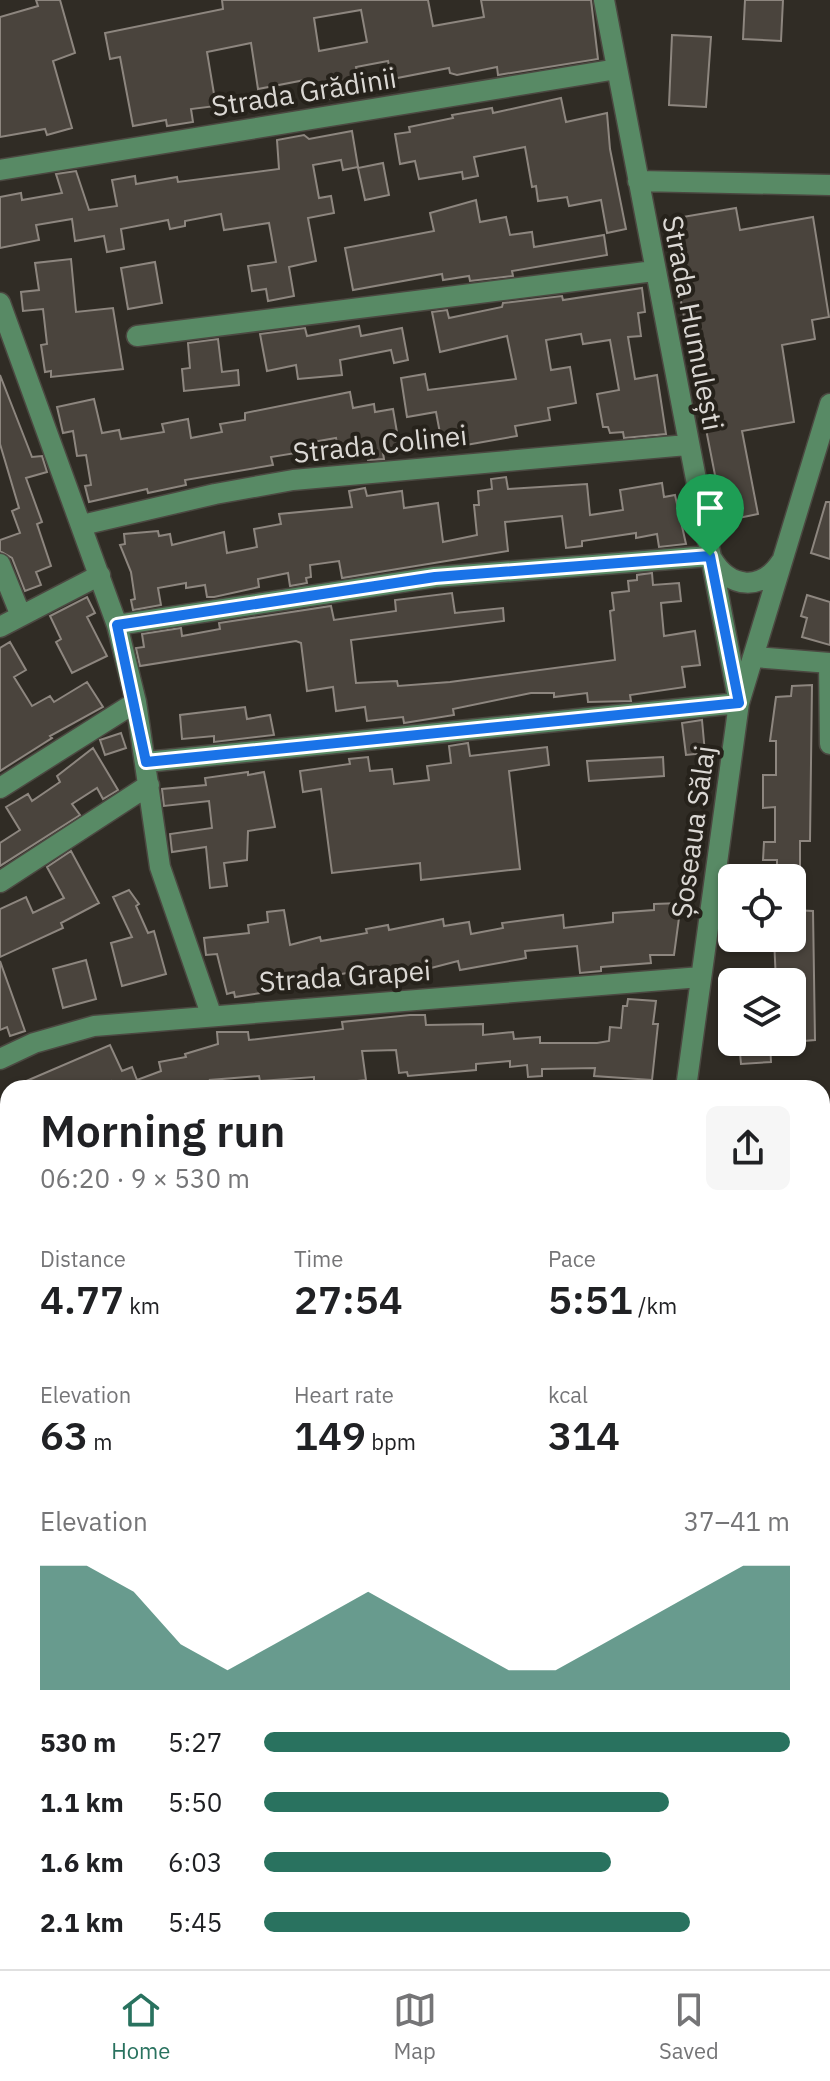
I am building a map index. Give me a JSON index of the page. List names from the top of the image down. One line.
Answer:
{"streets":{"street":["Strada Grădinii","Strada Humulești","Strada Colinei","Șoseaua Sălaj","Strada Grapei"]},"crossings":[["Strada Grădinii","Strada Humulești"],["Strada Humulești","Strada Colinei"],["Strada Humulești","Șoseaua Sălaj"],["Șoseaua Sălaj","Strada Grapei"]],"page":{"heading":["Morning run","06:20 · 9 × 530 m"],"stats":[["Distance","4.77 km"],["Time","27:54"],["Pace","5:51 /km"],["Elevation","63 m"],["Heart rate","149 bpm"],["kcal","314"]],"chart":["Elevation","37–41 m"],"list":[{"name":"530 m","note":"5:27"},{"name":"1.1 km","note":"5:50"},{"name":"1.6 km","note":"6:03"},{"name":"2.1 km","note":"5:45"}],"tabs":["Home","Map","Saved"]}}
